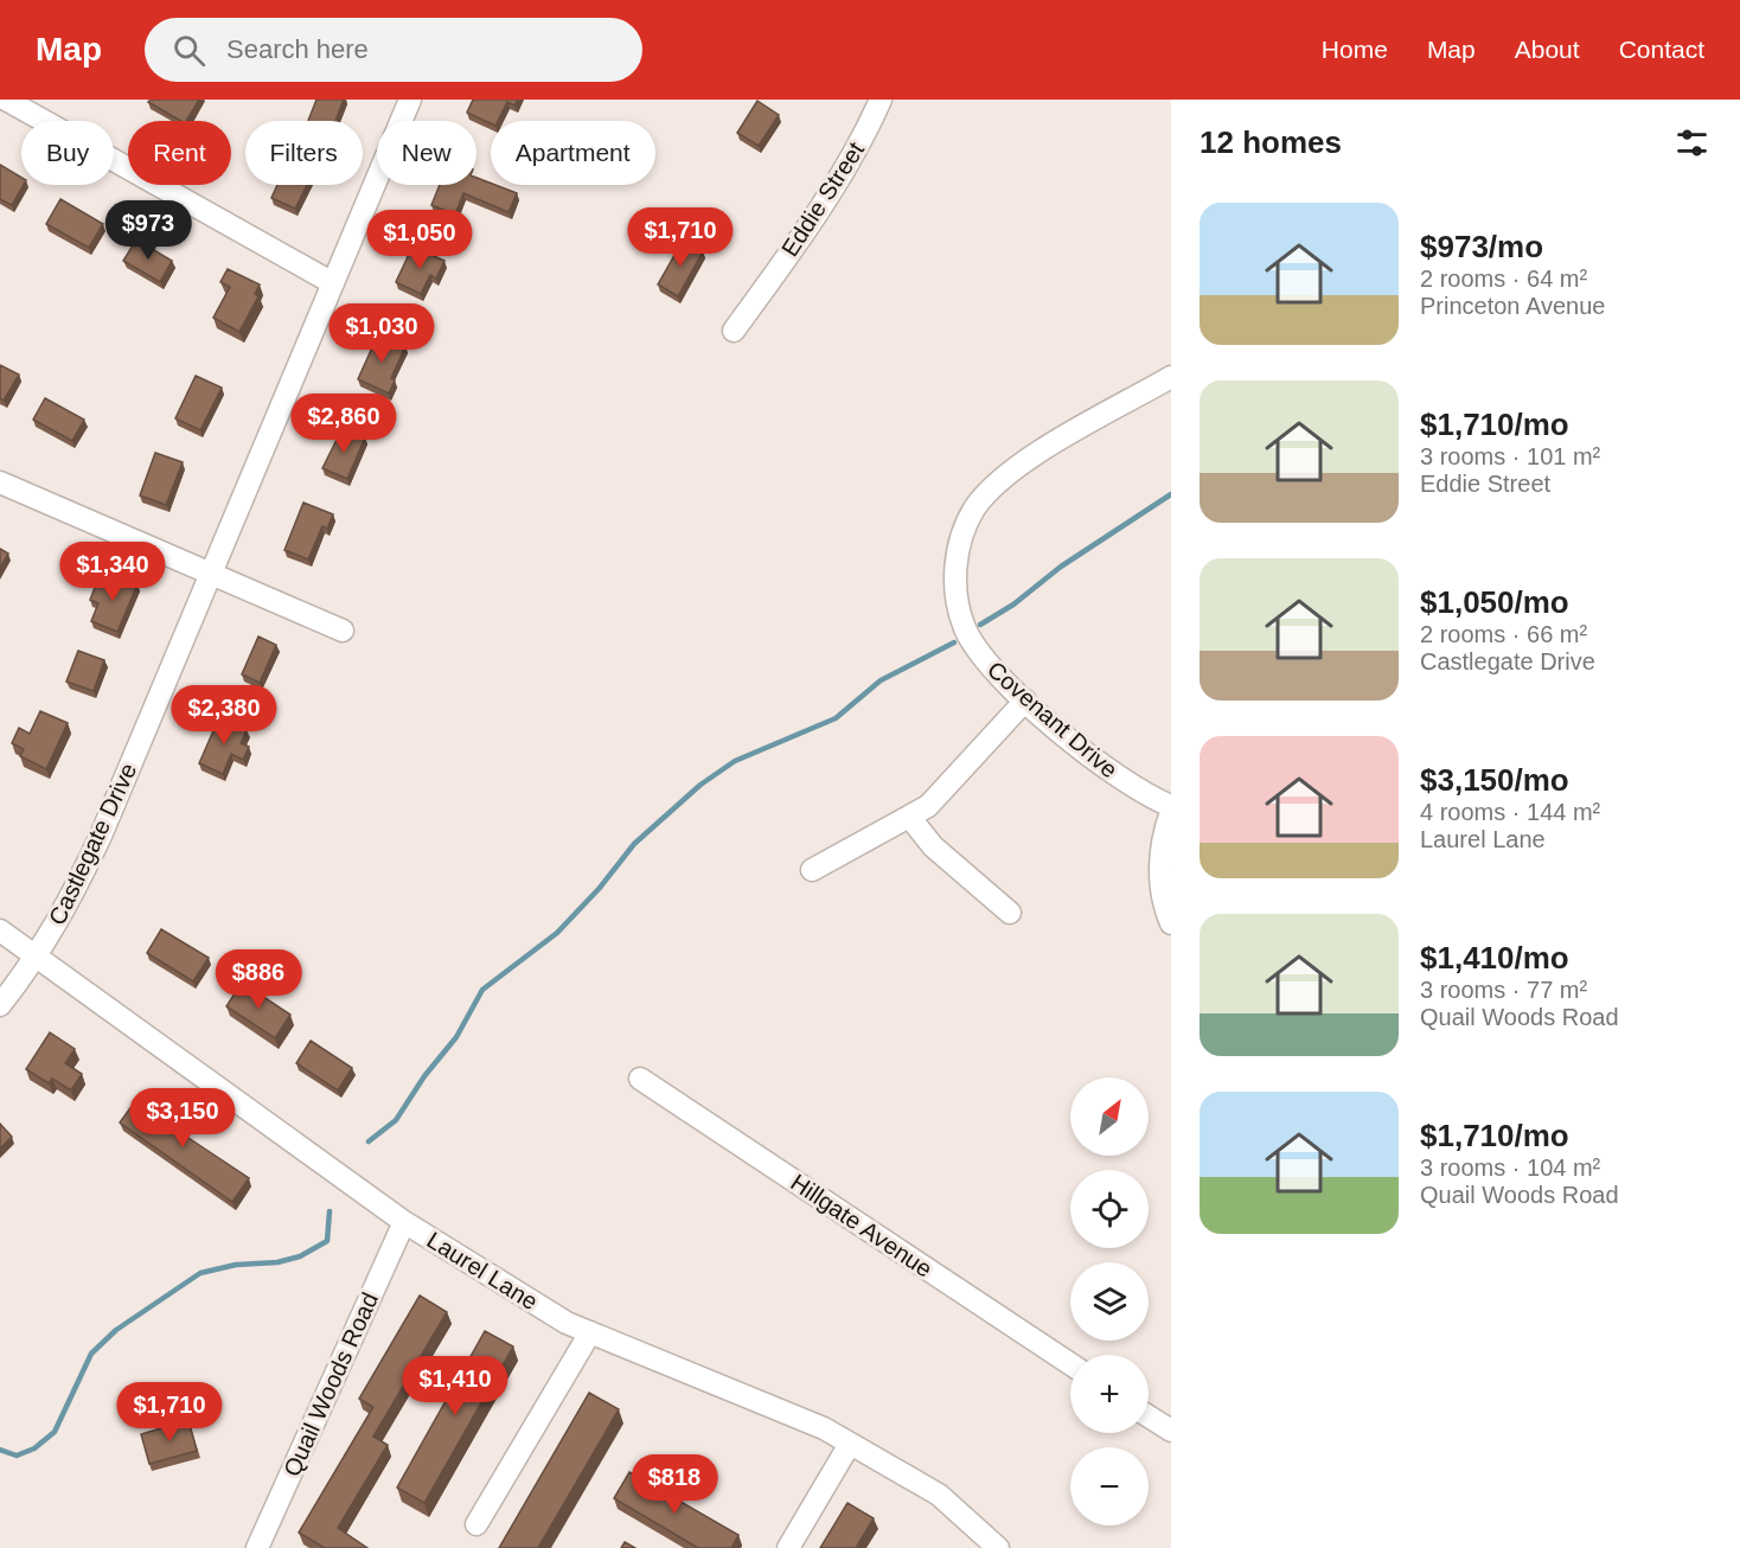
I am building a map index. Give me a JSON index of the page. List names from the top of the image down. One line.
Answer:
{"streets":{"street":["Eddie Street","Covenant Drive","Castlegate Drive","Hillgate Avenue","Laurel Lane","Quail Woods Road"]},"crossings":[["Castlegate Drive","Laurel Lane"],["Laurel Lane","Quail Woods Road"]],"north":"top right","page":{"header":"Map","search":"Search here","nav":["Home","Map","About","Contact"],"heading":"12 homes","chip":["Buy","Rent","Filters","New","Apartment"],"list":[{"name":"$973/mo","note":"2 rooms · 64 m² · Princeton Avenue"},{"name":"$1,710/mo","note":"3 rooms · 101 m² · Eddie Street"},{"name":"$1,050/mo","note":"2 rooms · 66 m² · Castlegate Drive"},{"name":"$3,150/mo","note":"4 rooms · 144 m² · Laurel Lane"},{"name":"$1,410/mo","note":"3 rooms · 77 m² · Quail Woods Road"},{"name":"$1,710/mo","note":"3 rooms · 104 m² · Quail Woods Road"}],"price":["$973","$1,710","$1,050","$1,030","$2,860","$1,340","$2,380","$886","$3,150","$1,410","$1,710","$818"],"map_buttons":["+","−"]}}
